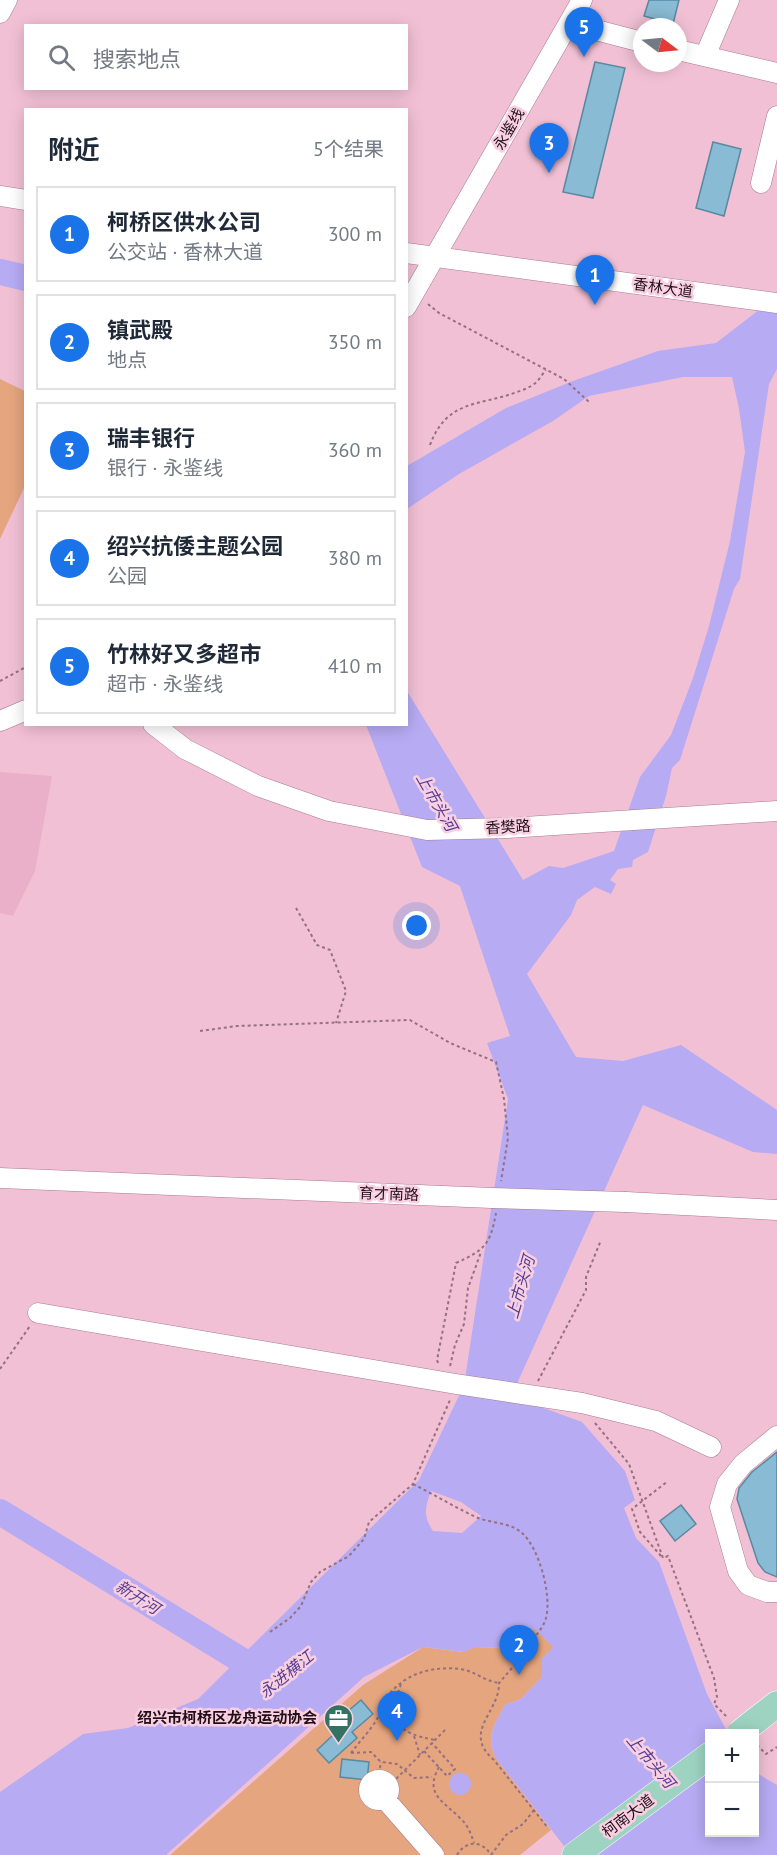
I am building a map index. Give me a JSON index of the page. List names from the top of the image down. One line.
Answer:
{"streets":{"main road":["柯南大道"],"street":["永鉴线","香林大道","香樊路","育才南路"]},"crossings":[["永鉴线","香林大道"]],"water":["上市头河","新开河","永进横江"],"places":{"office":["绍兴市柯桥区龙舟运动协会"]},"north":"right","page":{"pins":["5","3","1","2","4"],"search":"搜索地点","heading":["附近","5个结果"],"list":[{"mark":"1","name":"柯桥区供水公司","note":"公交站 · 香林大道","value":"300 m"},{"mark":"2","name":"镇武殿","note":"地点","value":"350 m"},{"mark":"3","name":"瑞丰银行","note":"银行 · 永鉴线","value":"360 m"},{"mark":"4","name":"绍兴抗倭主题公园","note":"公园","value":"380 m"},{"mark":"5","name":"竹林好又多超市","note":"超市 · 永鉴线","value":"410 m"}],"map_buttons":["+","−"]}}
